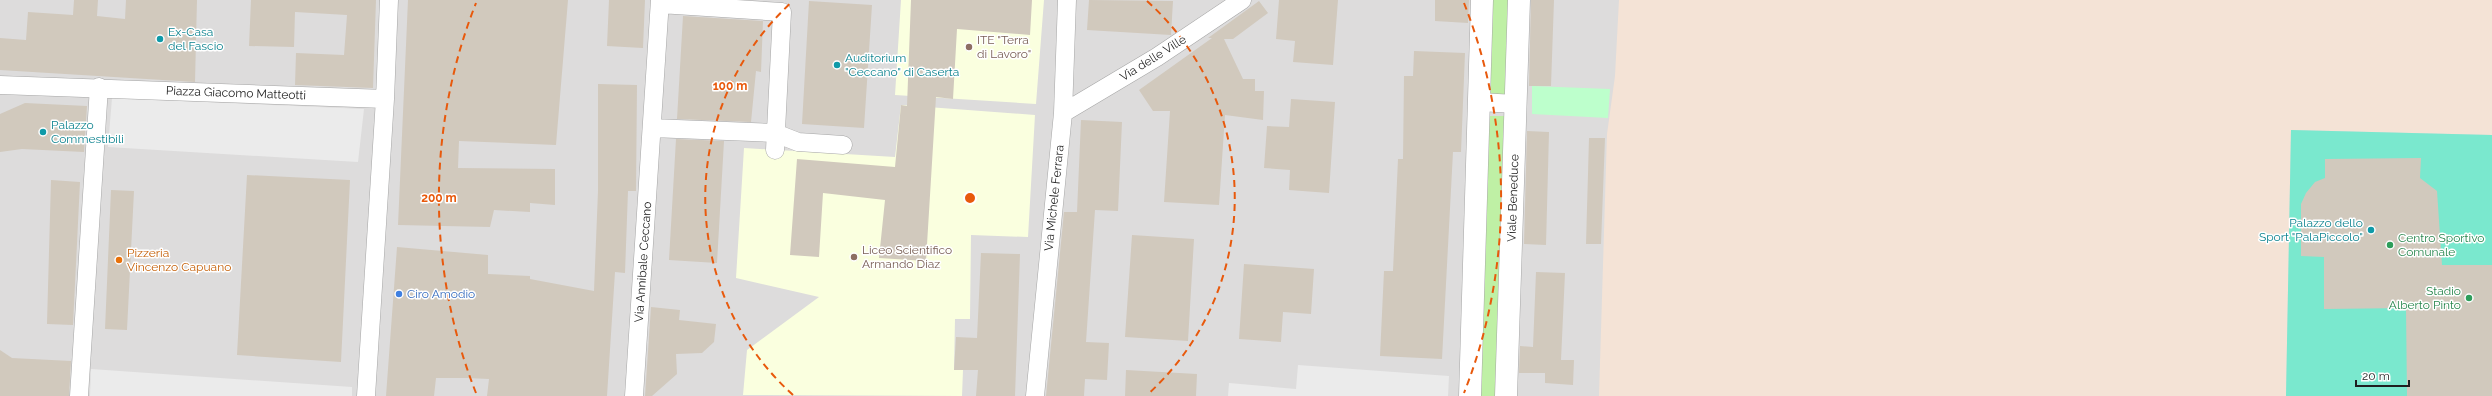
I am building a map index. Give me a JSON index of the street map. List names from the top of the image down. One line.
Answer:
{"streets":{"street":["Via delle Ville","Piazza Giacomo Matteotti","Via Michele Ferrara","Viale Beneduce","Via Annibale Ceccano"]},"crossings":[["Via delle Ville","Via Michele Ferrara"]],"places":["Ex-Casa del Fascio","ITE \"Terra di Lavoro\"","Auditorium \"Ceccano\" di Caserta","Palazzo Commestibili","Palazzo dello Sport \"PalaPiccolo\"","Centro Sportivo Comunale","Liceo Scientifico Armando Diaz","Pizzeria Vincenzo Capuano","Ciro Amodio","Stadio Alberto Pinto"],"scale_bar":"20 m","rings":["100 m","200 m"]}
